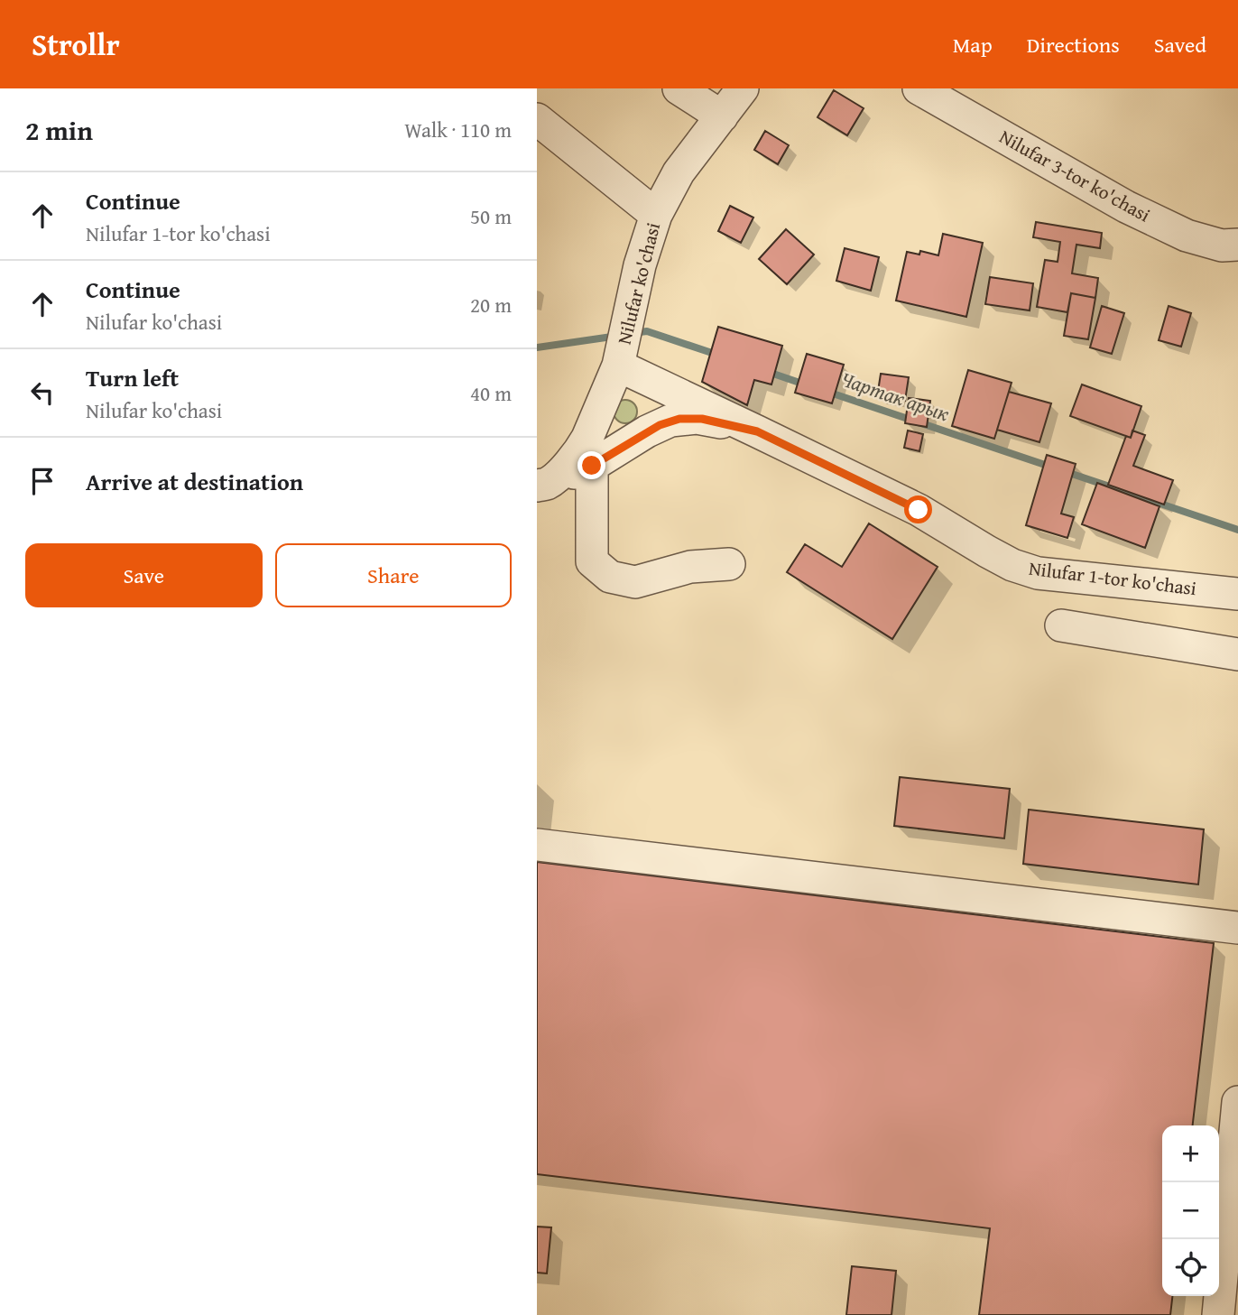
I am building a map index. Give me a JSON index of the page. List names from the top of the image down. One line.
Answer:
{"streets":{"street":["Nilufar 3-tor ko'chasi","Nilufar ko'chasi","Nilufar 1-tor ko'chasi"]},"crossings":[["Nilufar ko'chasi","Nilufar 1-tor ko'chasi"]],"water":["Чартак арык"],"page":{"header":"Strollr","nav":["Map","Directions","Saved"],"heading":["2 min","Walk · 110 m"],"list":[["Continue","Nilufar 1-tor ko'chasi","50 m"],["Continue","Nilufar ko'chasi","20 m"],["Turn left","Nilufar ko'chasi","40 m"],"Arrive at destination"],"buttons":["Save","Share"],"map_buttons":["+","−"]}}
